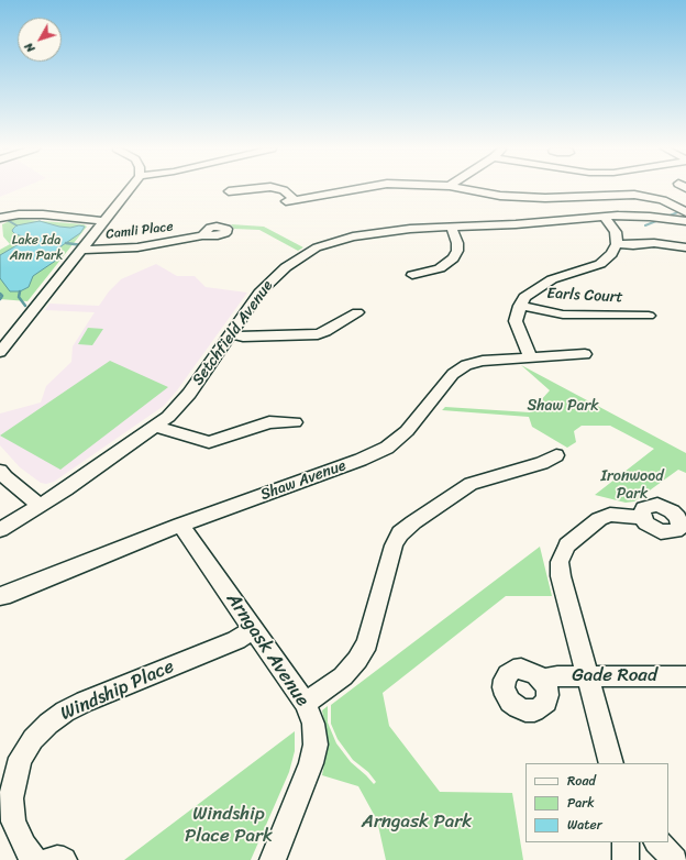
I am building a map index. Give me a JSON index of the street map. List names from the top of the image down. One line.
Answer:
{"streets":{"street":["Camli Place","Earls Court","Setchfield Avenue","Shaw Avenue","Arngask Avenue","Gade Road","Windship Place"]},"crossings":[["Shaw Avenue","Arngask Avenue"],["Arngask Avenue","Windship Place"]],"parks":["Lake Ida Ann Park","Shaw Park","Ironwood Park","Windship Place Park","Arngask Park"],"legend":["Road","Park","Water"],"north":"bottom left"}
